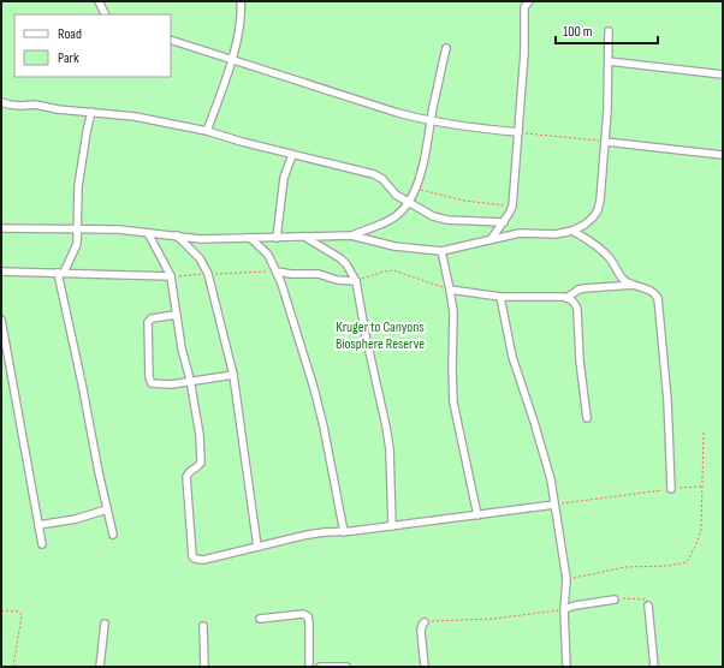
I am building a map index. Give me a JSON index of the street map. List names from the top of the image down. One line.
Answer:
{"parks":["Kruger to Canyons Biosphere Reserve"],"legend":["Road","Park"],"scale_bar":"100 m"}
